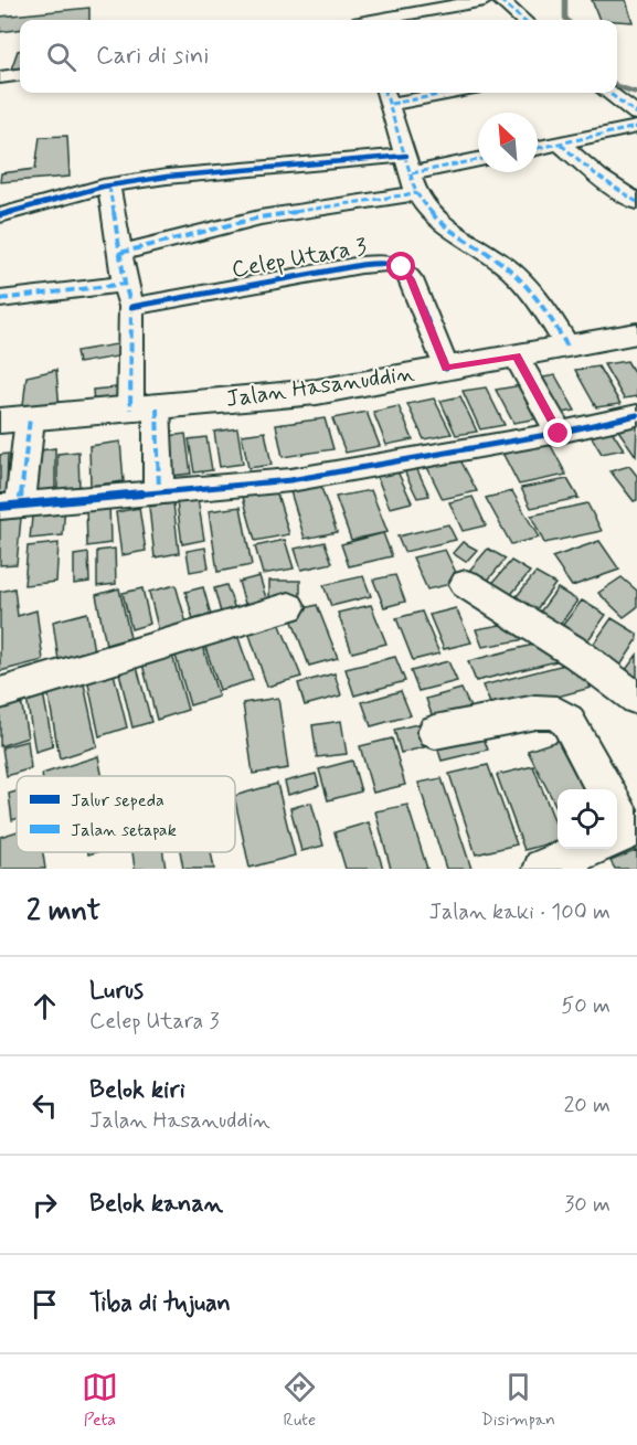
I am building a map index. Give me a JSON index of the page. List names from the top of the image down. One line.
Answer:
{"streets":{"main road":["Jalan Hasanuddin"],"street":["Celep Utara 3"]},"crossings":[["Celep Utara 3","Jalan Hasanuddin"]],"legend":["Jalur sepeda","Jalan setapak"],"north":"top left","page":{"search":"Cari di sini","heading":["2 mnt","Jalan kaki · 100 m"],"list":[["Lurus","Celep Utara 3","50 m"],["Belok kiri","Jalan Hasanuddin","20 m"],["Belok kanan","30 m"],"Tiba di tujuan"],"nav":["Peta","Rute","Disimpan"]}}
